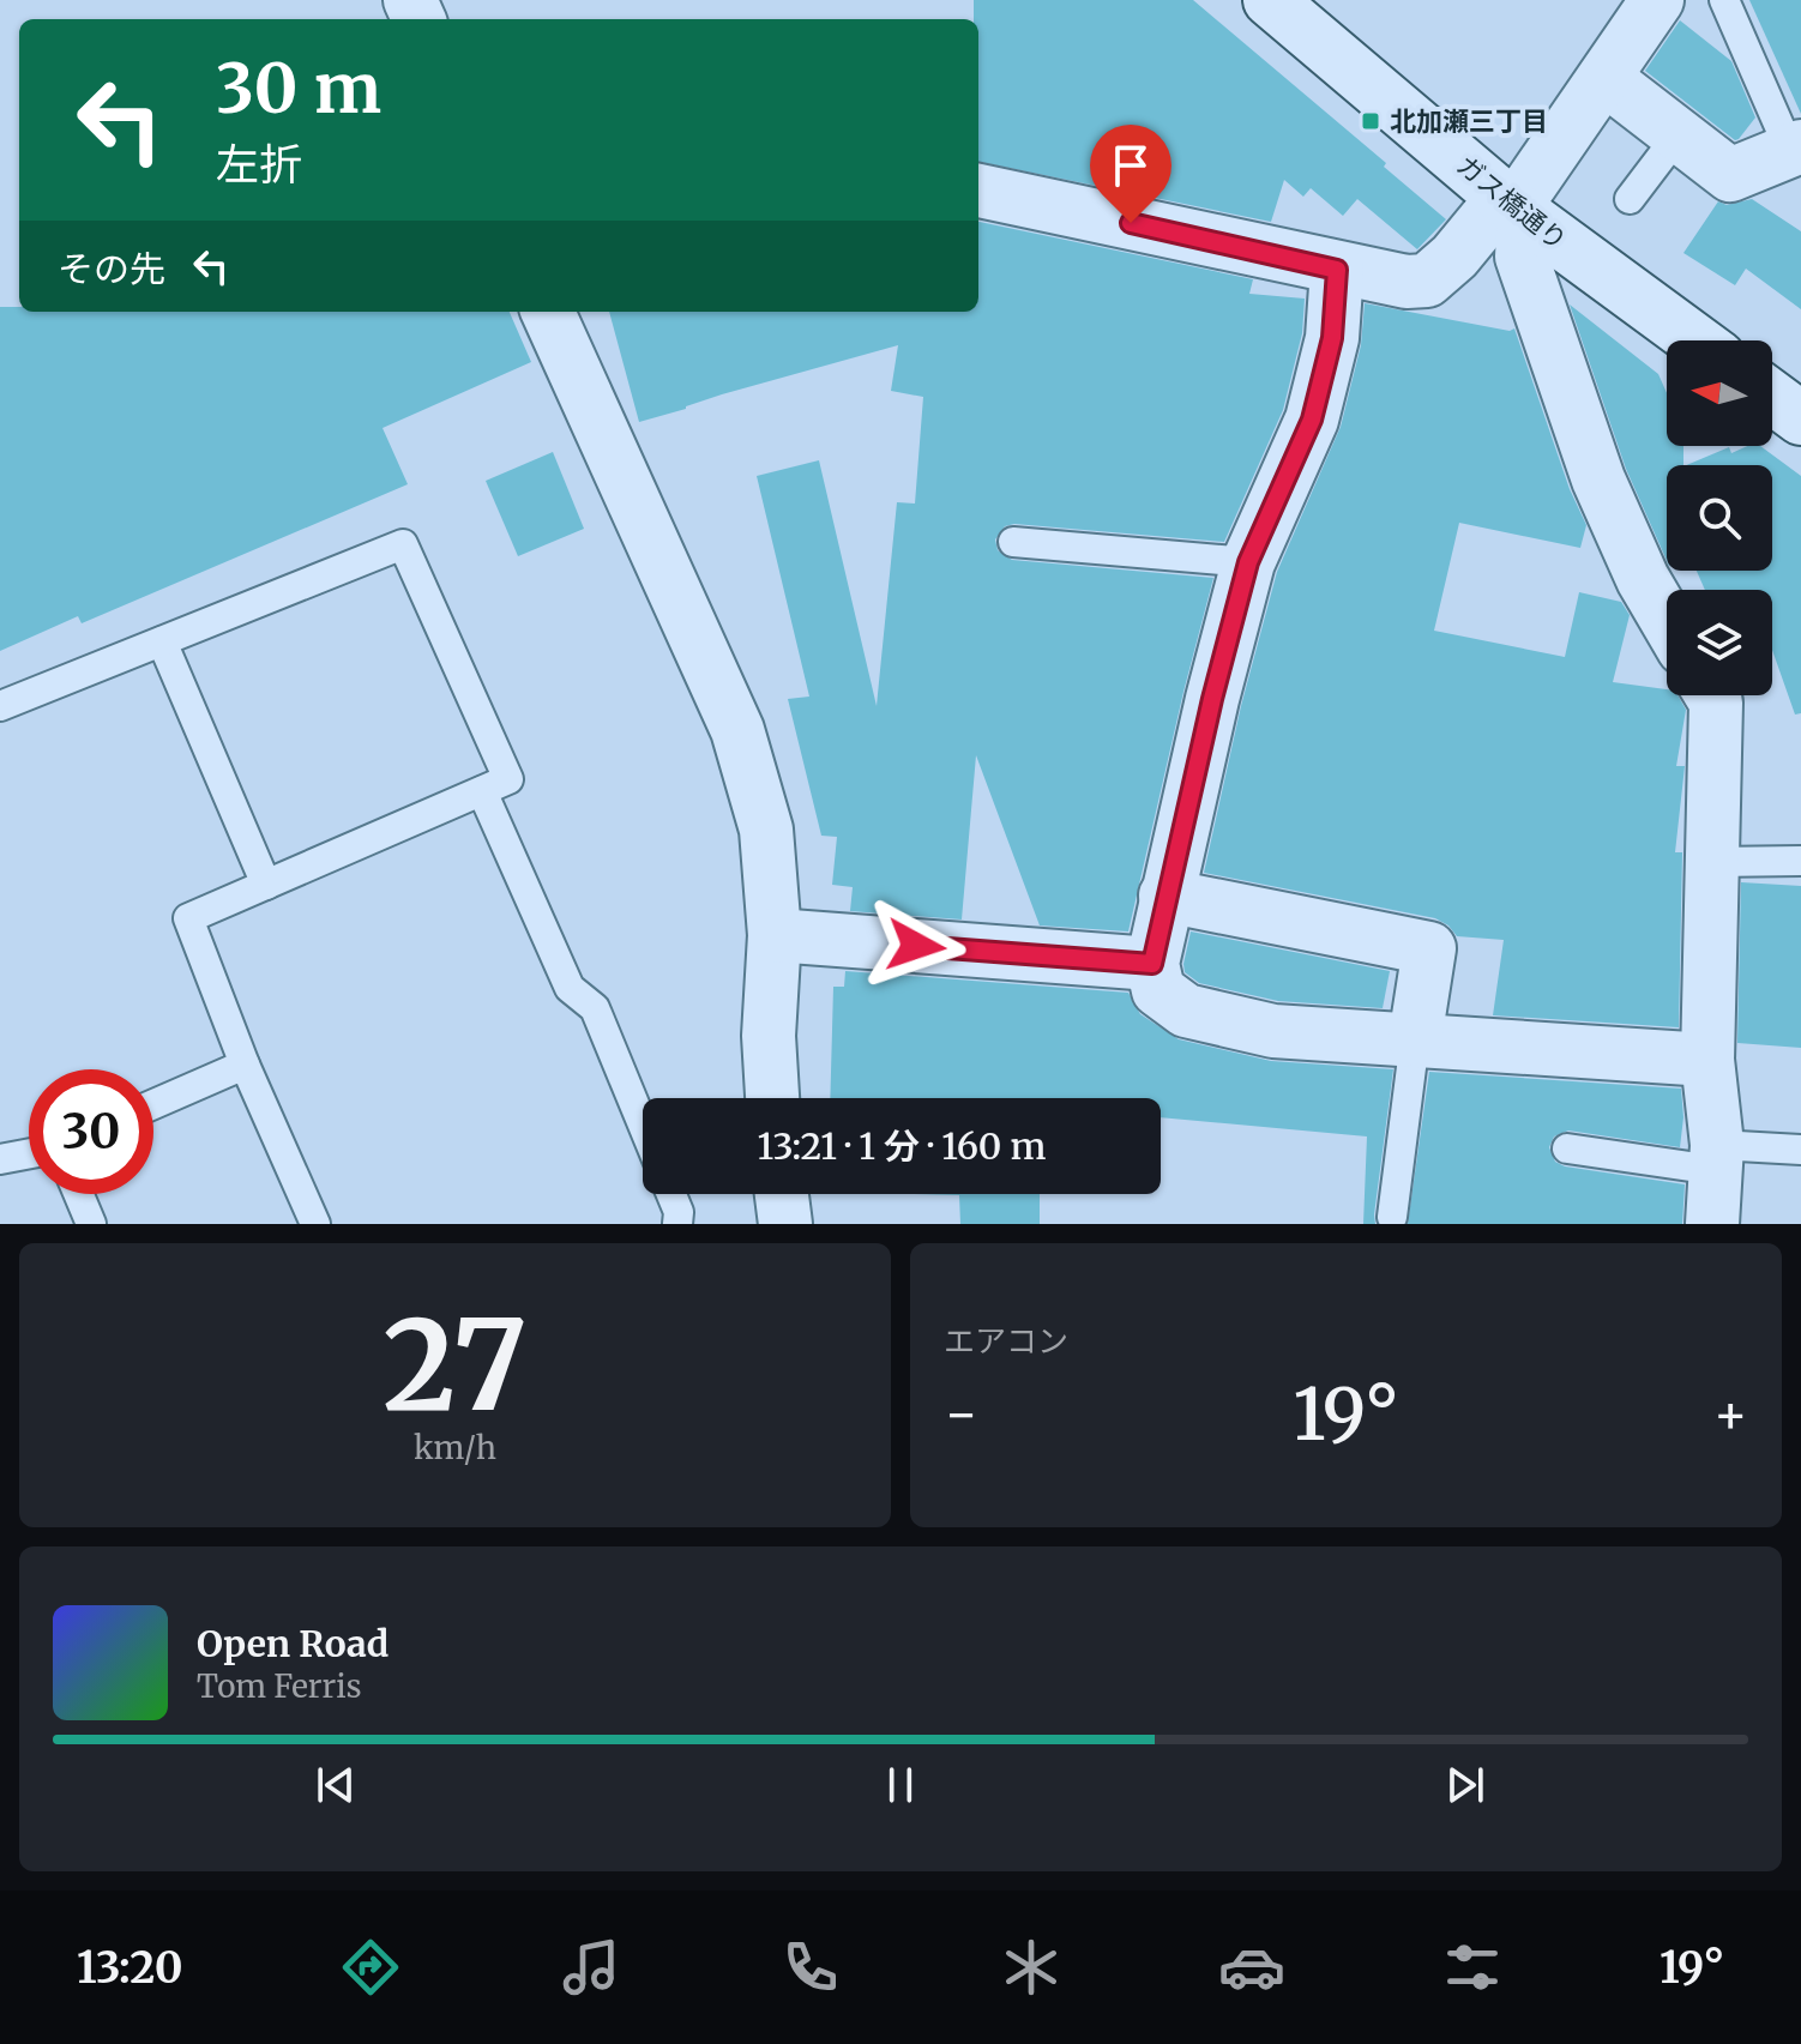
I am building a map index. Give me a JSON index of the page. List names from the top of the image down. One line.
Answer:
{"streets":{"street":["ガス橋通り"]},"places":{"transit":["北加瀬三丁目"]},"north":"left","page":{"turn":["30 m","左折"],"then":"その先","limit":"30","trip":"13:21 · 1 分 · 160 m","tile":[["27","km/h"],"エアコン"],"heat":["−","19°","+"],"song":["Open Road","Tom Ferris"],"tabs":["13:20","19°"]}}
